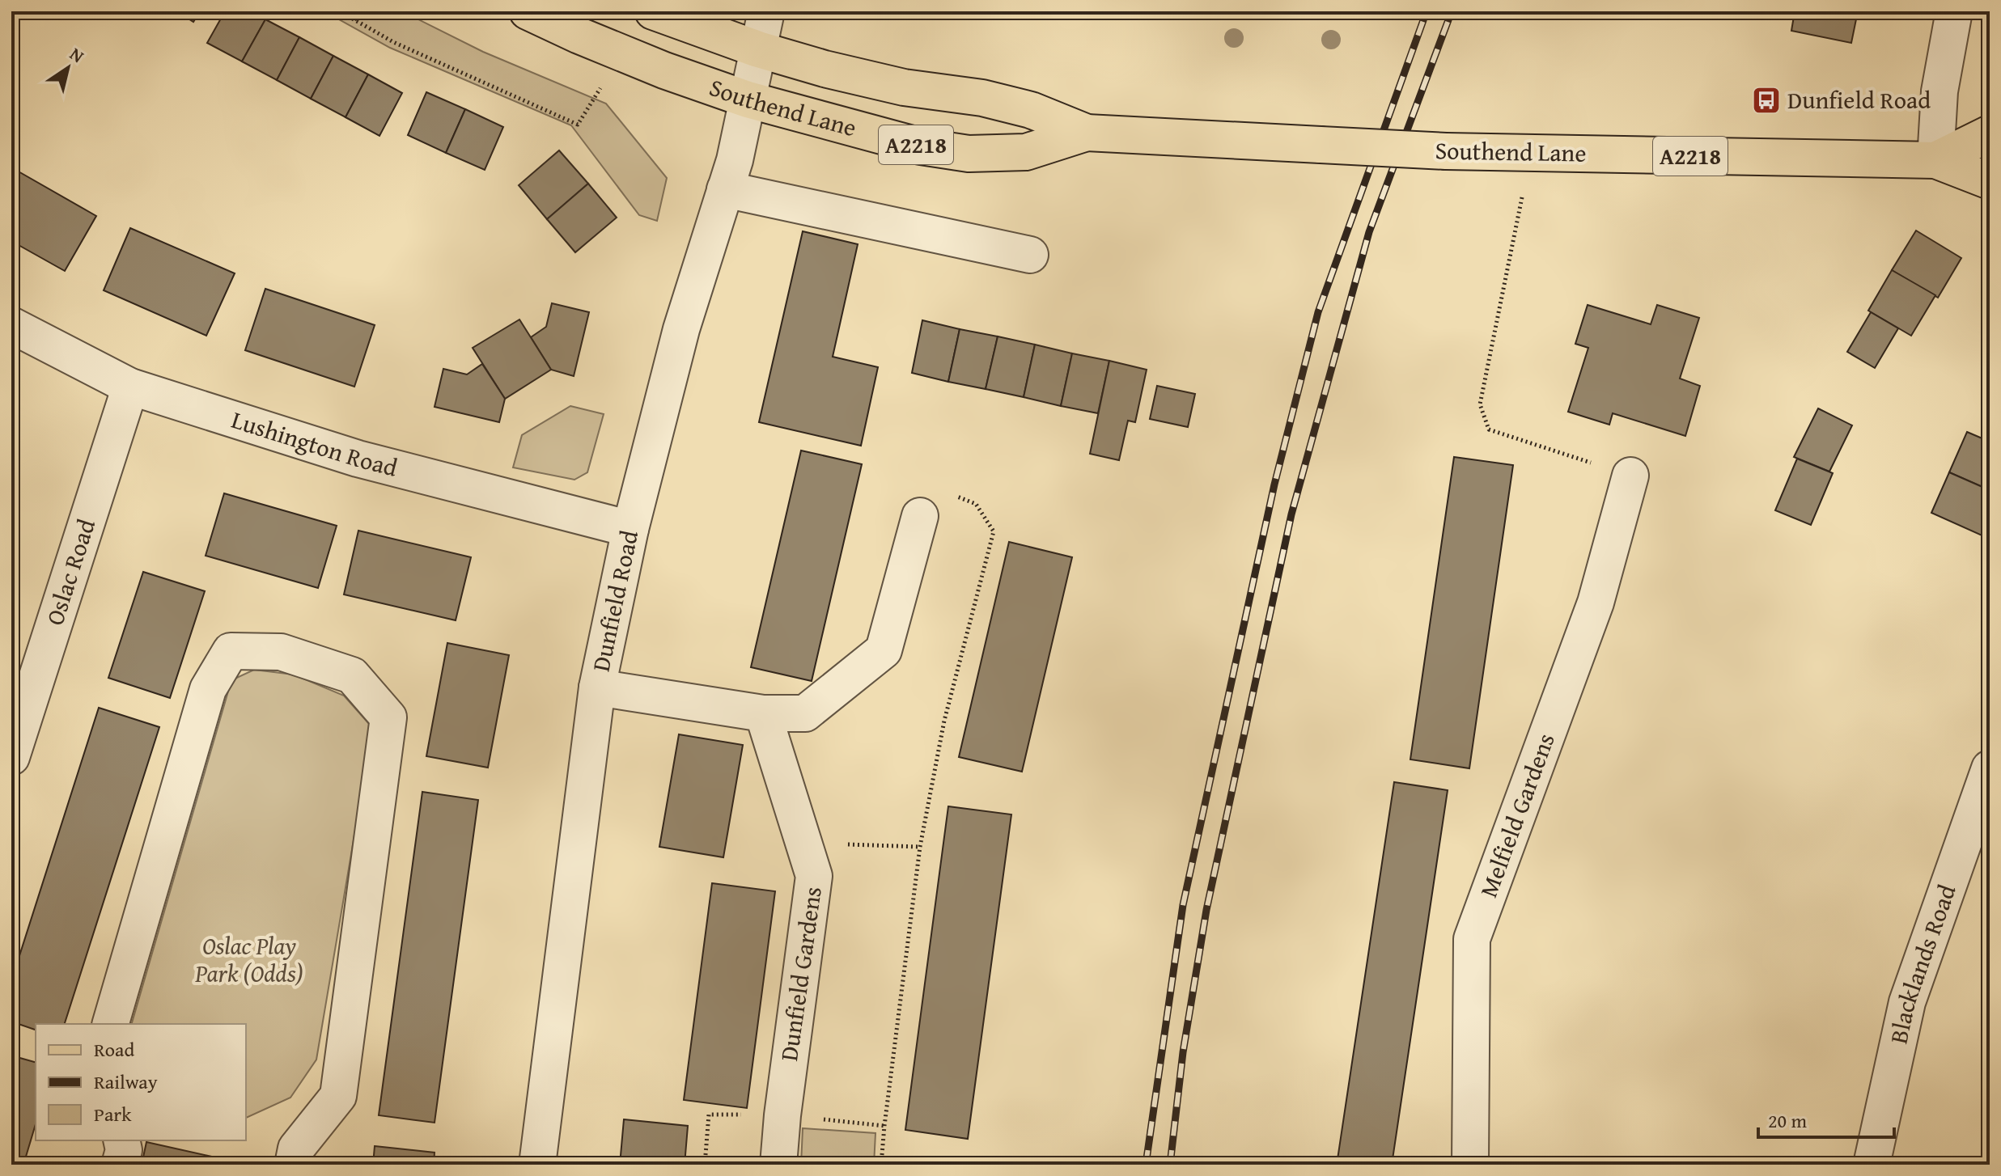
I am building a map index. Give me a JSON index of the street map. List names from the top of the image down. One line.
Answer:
{"streets":{"main road":["Southend Lane","A2218"],"street":["Lushington Road","Oslac Road","Dunfield Road","Melfield Gardens","Blacklands Road","Dunfield Gardens"]},"crossings":[["Southend Lane","Dunfield Road"],["Lushington Road","Oslac Road"],["Lushington Road","Dunfield Road"]],"parks":["Oslac Play Park (Odds)"],"places":{"bus stop":["Dunfield Road"]},"legend":["Road","Railway","Park"],"scale_bar":"20 m","north":"top right"}
